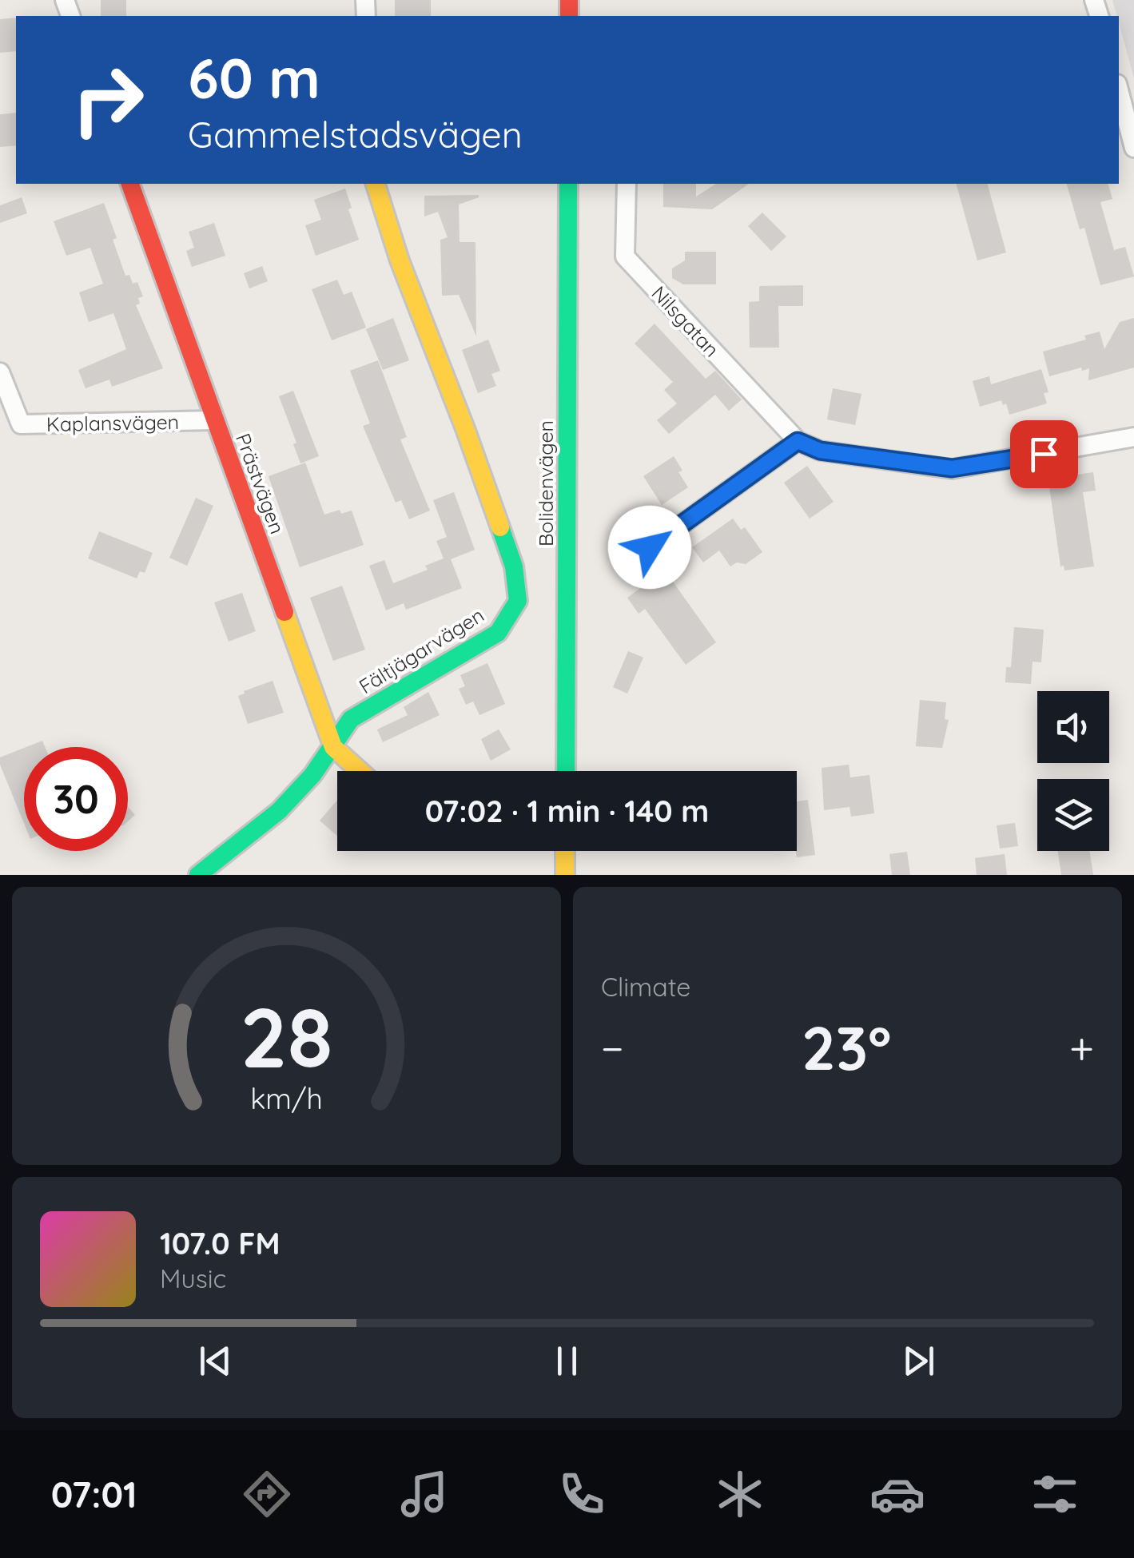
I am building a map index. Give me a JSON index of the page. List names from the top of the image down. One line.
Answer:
{"streets":{"street":["Nilsgatan","Kaplansvägen","Prästvägen","Bolidenvägen","Fältjägarvägen"]},"crossings":[["Kaplansvägen","Prästvägen"],["Prästvägen","Fältjägarvägen"]],"page":{"turn":["60 m","Gammelstadsvägen"],"limit":"30","trip":"07:02 · 1 min · 140 m","tile":"Climate","heat":["−","23°","+"],"song":["107.0 FM","Music"],"tabs":"07:01","gauge":["28","km/h"]}}
